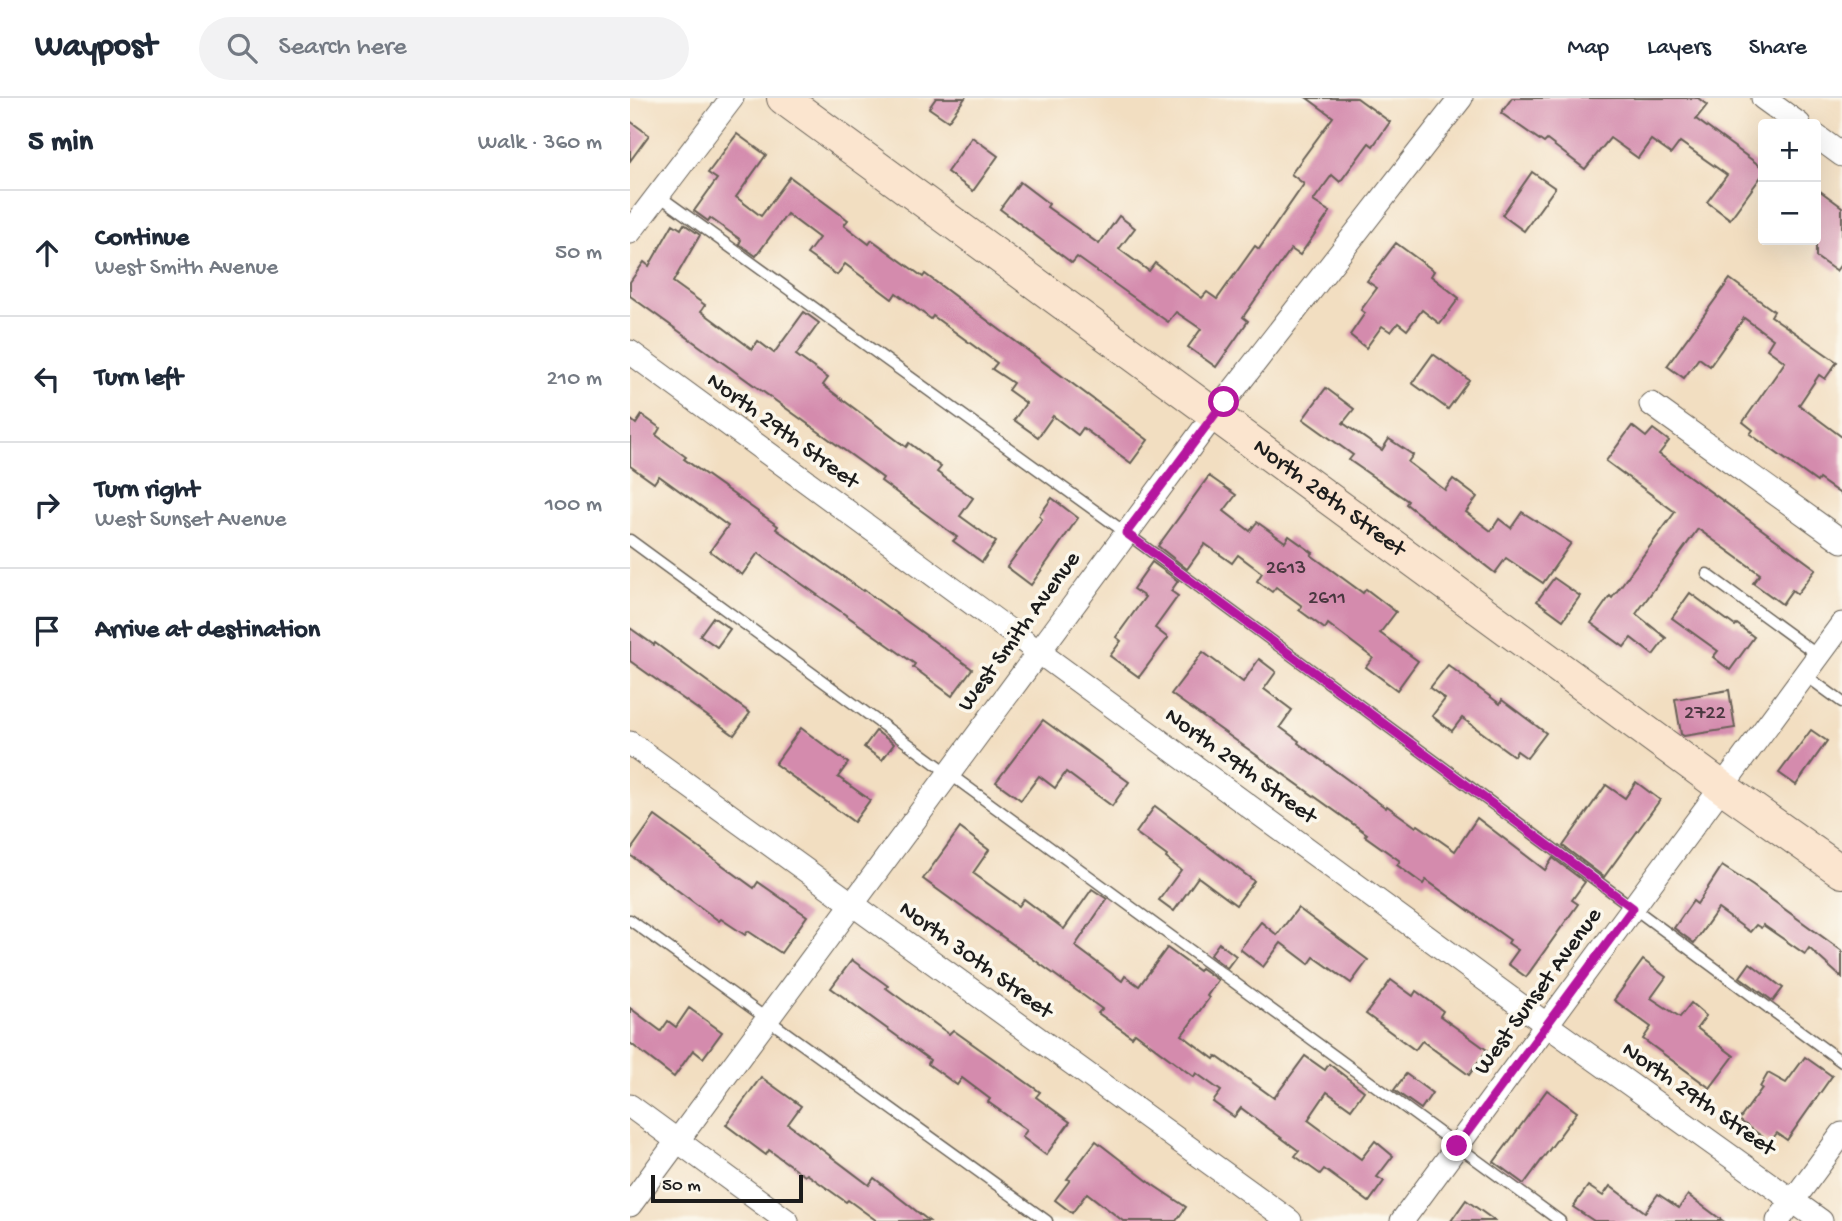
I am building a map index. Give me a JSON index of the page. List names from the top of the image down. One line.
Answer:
{"streets":{"street":["North 29th Street","North 28th Street","West Smith Avenue","North 30th Street","West Sunset Avenue"]},"crossings":[["North 29th Street","West Smith Avenue"],["North 29th Street","West Sunset Avenue"],["North 28th Street","West Smith Avenue"],["North 28th Street","West Sunset Avenue"],["West Smith Avenue","North 30th Street"]],"house_numbers":["2613","2611","2722"],"scale_bar":"50 m","page":{"header":"Waypost","search":"Search here","nav":["Map","Layers","Share"],"heading":["5 min","Walk · 360 m"],"map_buttons":["+","−"],"list":[["Continue","West Smith Avenue","50 m"],["Turn left","210 m"],["Turn right","West Sunset Avenue","100 m"],"Arrive at destination"],"scale":"50 m"}}
